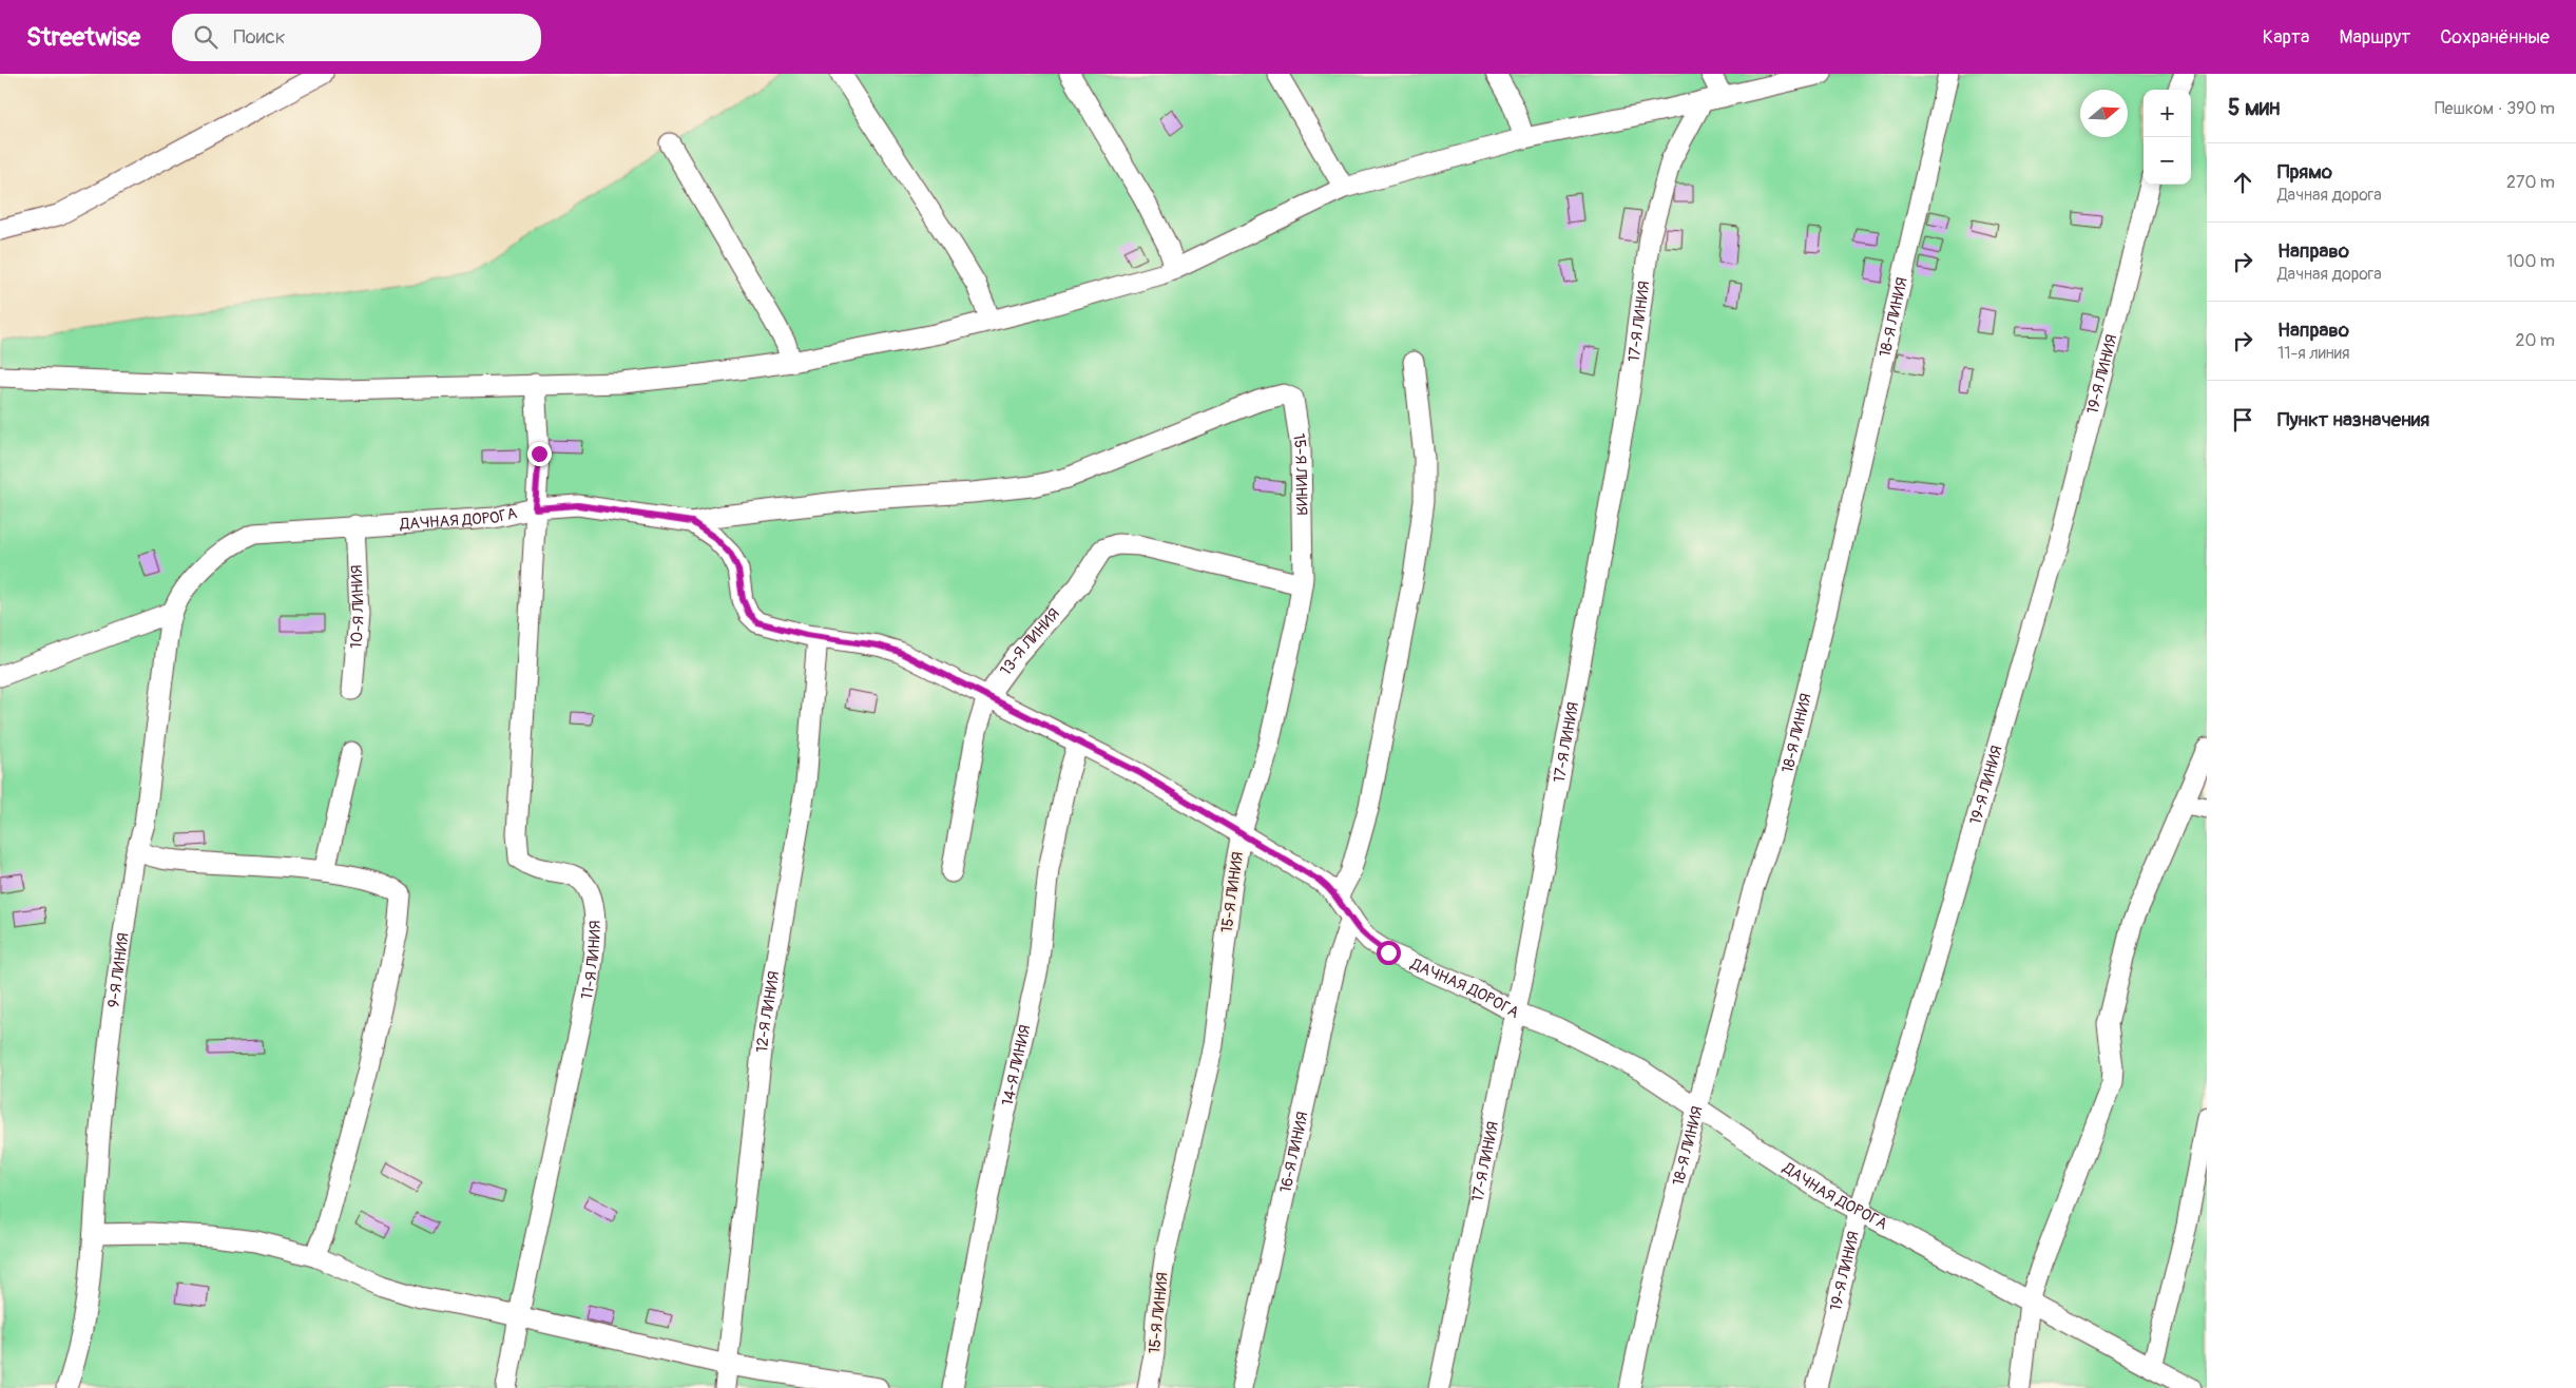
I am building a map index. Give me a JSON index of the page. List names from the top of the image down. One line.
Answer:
{"streets":{"street":["18-Я ЛИНИЯ","17-Я ЛИНИЯ","19-Я ЛИНИЯ","15-Я ЛИНИЯ","ДАЧНАЯ ДОРОГА","10-Я ЛИНИЯ","13-Я ЛИНИЯ","11-Я ЛИНИЯ","9-Я ЛИНИЯ","12-Я ЛИНИЯ","14-Я ЛИНИЯ","16-Я ЛИНИЯ"]},"crossings":[["18-Я ЛИНИЯ","ДАЧНАЯ ДОРОГА"],["17-Я ЛИНИЯ","ДАЧНАЯ ДОРОГА"],["19-Я ЛИНИЯ","ДАЧНАЯ ДОРОГА"],["15-Я ЛИНИЯ","ДАЧНАЯ ДОРОГА"],["15-Я ЛИНИЯ","13-Я ЛИНИЯ"],["ДАЧНАЯ ДОРОГА","10-Я ЛИНИЯ"],["ДАЧНАЯ ДОРОГА","13-Я ЛИНИЯ"],["ДАЧНАЯ ДОРОГА","11-Я ЛИНИЯ"],["ДАЧНАЯ ДОРОГА","9-Я ЛИНИЯ"],["ДАЧНАЯ ДОРОГА","12-Я ЛИНИЯ"],["ДАЧНАЯ ДОРОГА","14-Я ЛИНИЯ"],["ДАЧНАЯ ДОРОГА","16-Я ЛИНИЯ"]],"north":"right","page":{"header":"Streetwise","search":"Поиск","nav":["Карта","Маршрут","Сохранённые"],"heading":["5 мин","Пешком · 390 m"],"map_buttons":["+","−"],"list":[["Прямо","Дачная дорога","270 m"],["Направо","Дачная дорога","100 m"],["Направо","11-я линия","20 m"],"Пункт назначения"]}}
